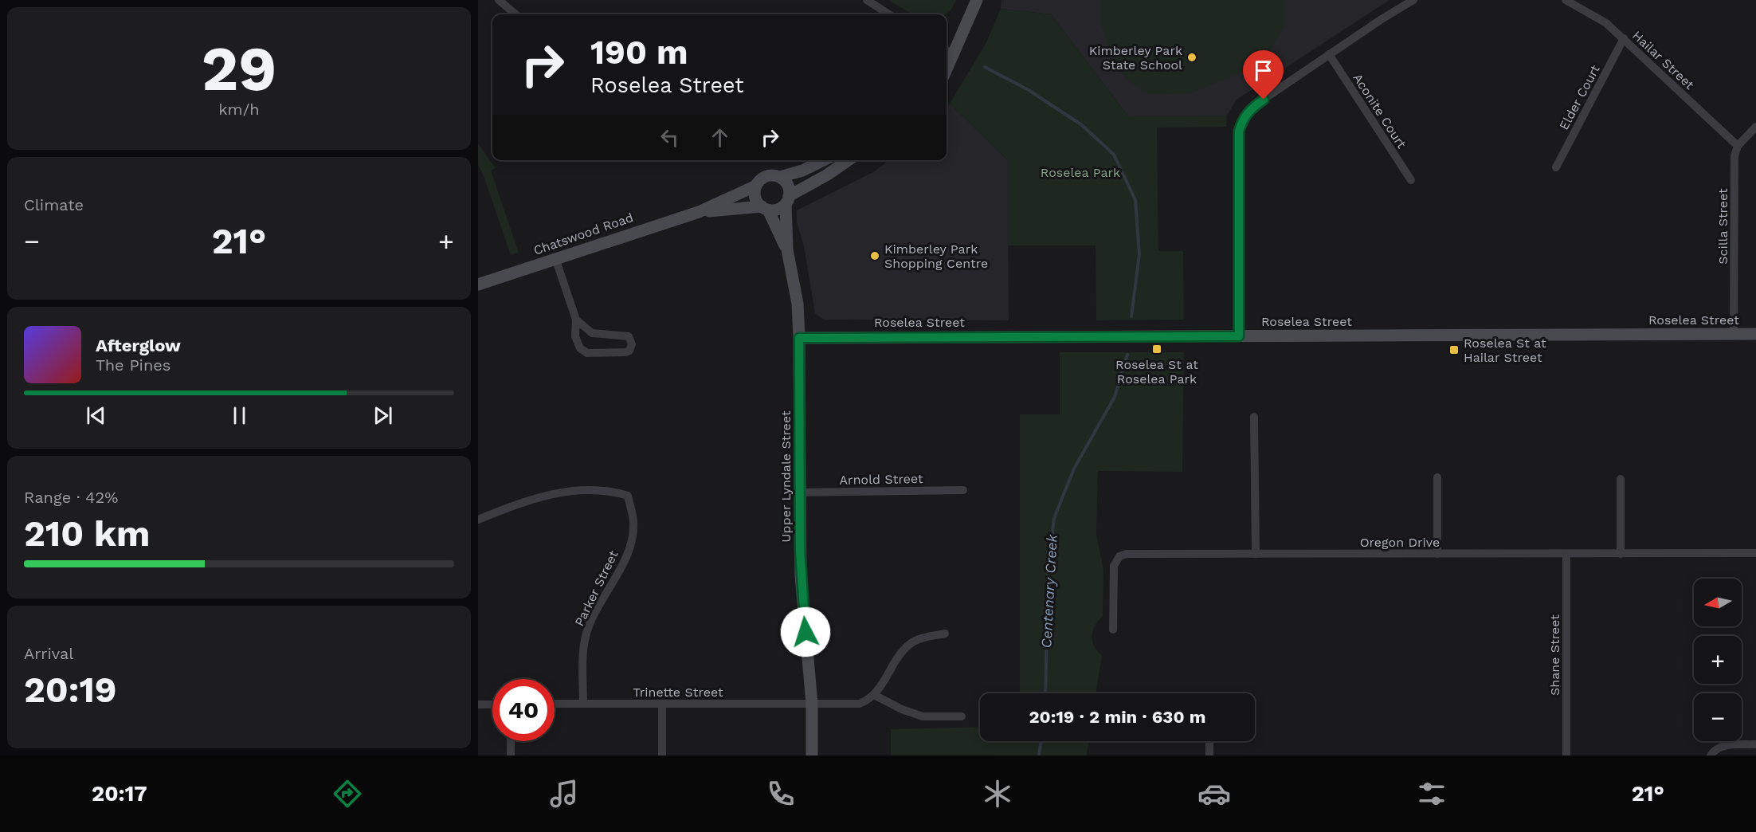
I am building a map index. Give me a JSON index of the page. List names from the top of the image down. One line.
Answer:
{"streets":{"street":["Hailar Street","Elder Court","Aconite Court","Scilla Street","Chatswood Road","Roselea Street","Upper Lyndale Street","Arnold Street","Oregon Drive","Parker Street","Shane Street","Trinette Street"]},"crossings":[["Hailar Street","Elder Court"],["Hailar Street","Scilla Street"],["Scilla Street","Roselea Street"],["Chatswood Road","Upper Lyndale Street"],["Roselea Street","Upper Lyndale Street"],["Upper Lyndale Street","Arnold Street"],["Upper Lyndale Street","Trinette Street"],["Oregon Drive","Shane Street"],["Parker Street","Trinette Street"]],"water":["Centenary Creek"],"parks":["Roselea Park"],"places":{"other":["Kimberley Park State School","Kimberley Park Shopping Centre"],"transit":["Roselea St at Roselea Park","Roselea St at Hailar Street"]},"north":"left","page":{"tile":[["29","km/h"],"Climate",["Range · 42%","210 km"],["Arrival","20:19"]],"turn":["190 m","Roselea Street"],"heat":["−","21°","+"],"song":["Afterglow","The Pines"],"map_buttons":["+","−"],"limit":"40","trip":"20:19 · 2 min · 630 m","tabs":["20:17","21°"]}}
